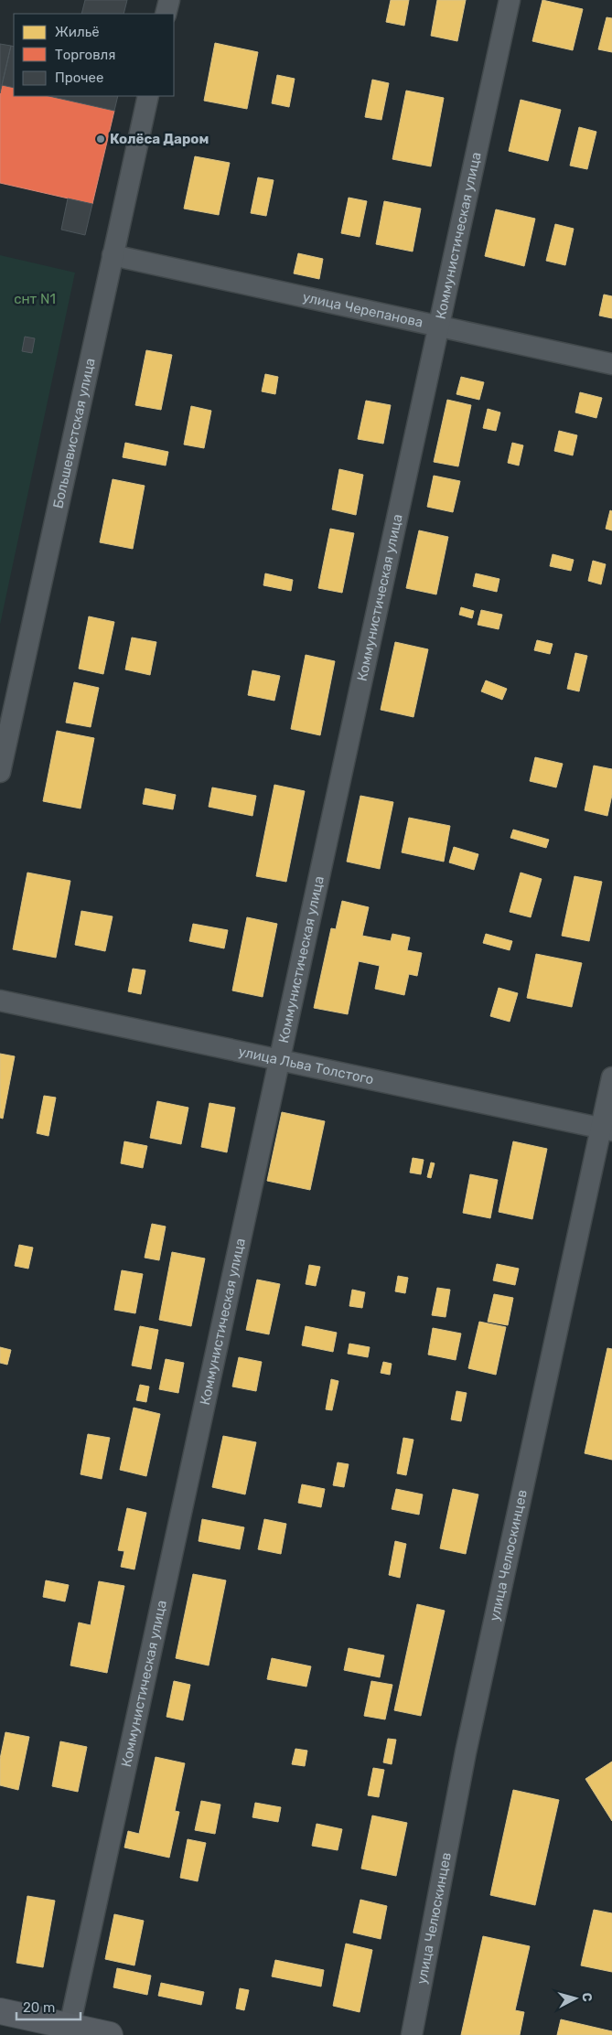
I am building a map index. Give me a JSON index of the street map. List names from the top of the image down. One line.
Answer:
{"streets":{"street":["Коммунистическая улица","улица Черепанова","Большевистская улица","улица Льва Толстого","улица Челюскинцев"]},"crossings":[["Коммунистическая улица","улица Черепанова"],["Коммунистическая улица","улица Льва Толстого"],["улица Черепанова","Большевистская улица"],["улица Льва Толстого","улица Челюскинцев"]],"parks":["снт N1"],"places":["Колёса Даром"],"legend":["Жильё","Торговля","Прочее"],"scale_bar":"20 m","north":"right"}
